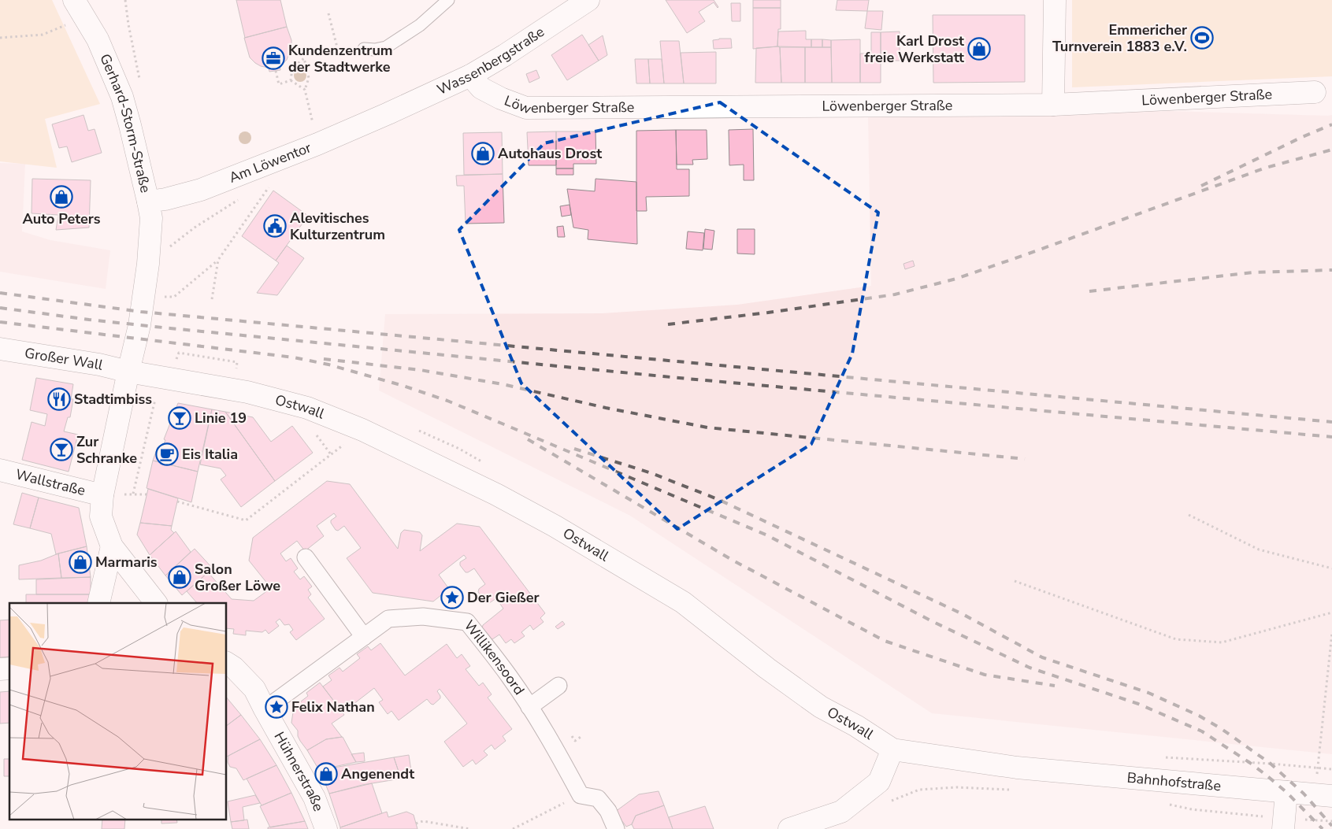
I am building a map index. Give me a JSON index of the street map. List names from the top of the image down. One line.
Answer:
{"streets":{"street":["Wassenbergstraße","Löwenberger Straße","Gerhard-Storm-Straße","Am Löwentor","Großer Wall","Ostwall","Wallstraße","Willikensoord","Hühnerstraße","Bahnhofstraße"]},"crossings":[["Wassenbergstraße","Löwenberger Straße"],["Wassenbergstraße","Am Löwentor"],["Gerhard-Storm-Straße","Am Löwentor"],["Gerhard-Storm-Straße","Großer Wall"],["Gerhard-Storm-Straße","Ostwall"],["Großer Wall","Ostwall"],["Ostwall","Bahnhofstraße"],["Willikensoord","Hühnerstraße"]],"places":{"sports":["Emmericher Turnverein 1883 e.V."],"shop":["Karl Drost freie Werkstatt","Autohaus Drost","Auto Peters","Marmaris","Salon Großer Löwe","Angenendt"],"office":["Kundenzentrum der Stadtwerke"],"public building":["Alevitisches Kulturzentrum"],"restaurant":["Stadtimbiss"],"bar":["Linie 19","Zur Schranke"],"cafe":["Eis Italia"],"place":["Der Gießer","Felix Nathan"]}}
